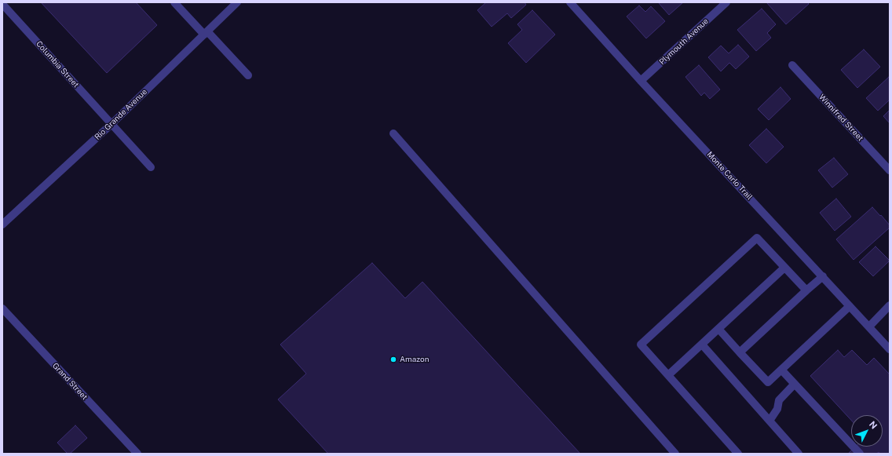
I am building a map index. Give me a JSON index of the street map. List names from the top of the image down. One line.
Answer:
{"streets":{"street":["Plymouth Avenue","Columbia Street","Rio Grande Avenue","Winnifred Street","Monte Carlo Trail","Grand Street"]},"crossings":[["Plymouth Avenue","Monte Carlo Trail"],["Columbia Street","Rio Grande Avenue"]],"places":["Amazon"],"north":"top right"}
